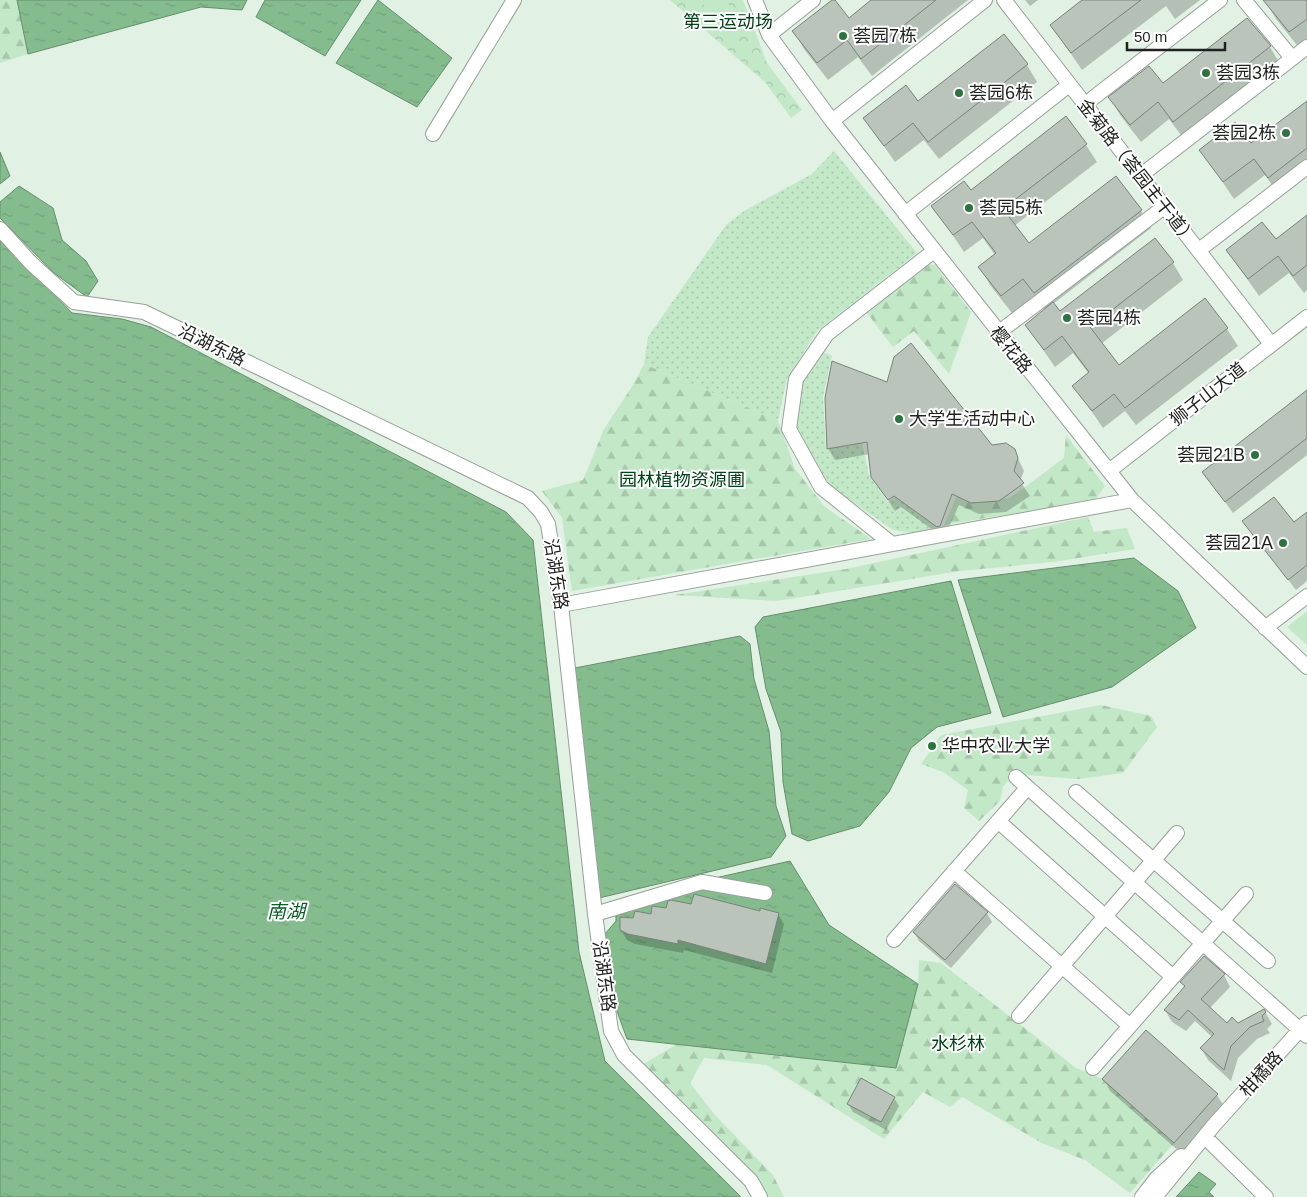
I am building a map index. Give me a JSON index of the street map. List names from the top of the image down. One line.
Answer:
{"streets":{"street":["金菊路（荟园主干道）","沿湖东路","樱花路","狮子山大道","柑橘路"]},"crossings":[["金菊路（荟园主干道）","狮子山大道"],["樱花路","狮子山大道"]],"water":["南湖"],"parks":["第三运动场","园林植物资源圃","水杉林"],"places":["荟园7栋","荟园3栋","荟园6栋","荟园2栋","荟园5栋","荟园4栋","大学生活动中心","荟园21B","荟园21A","华中农业大学"],"scale_bar":"50 m"}
